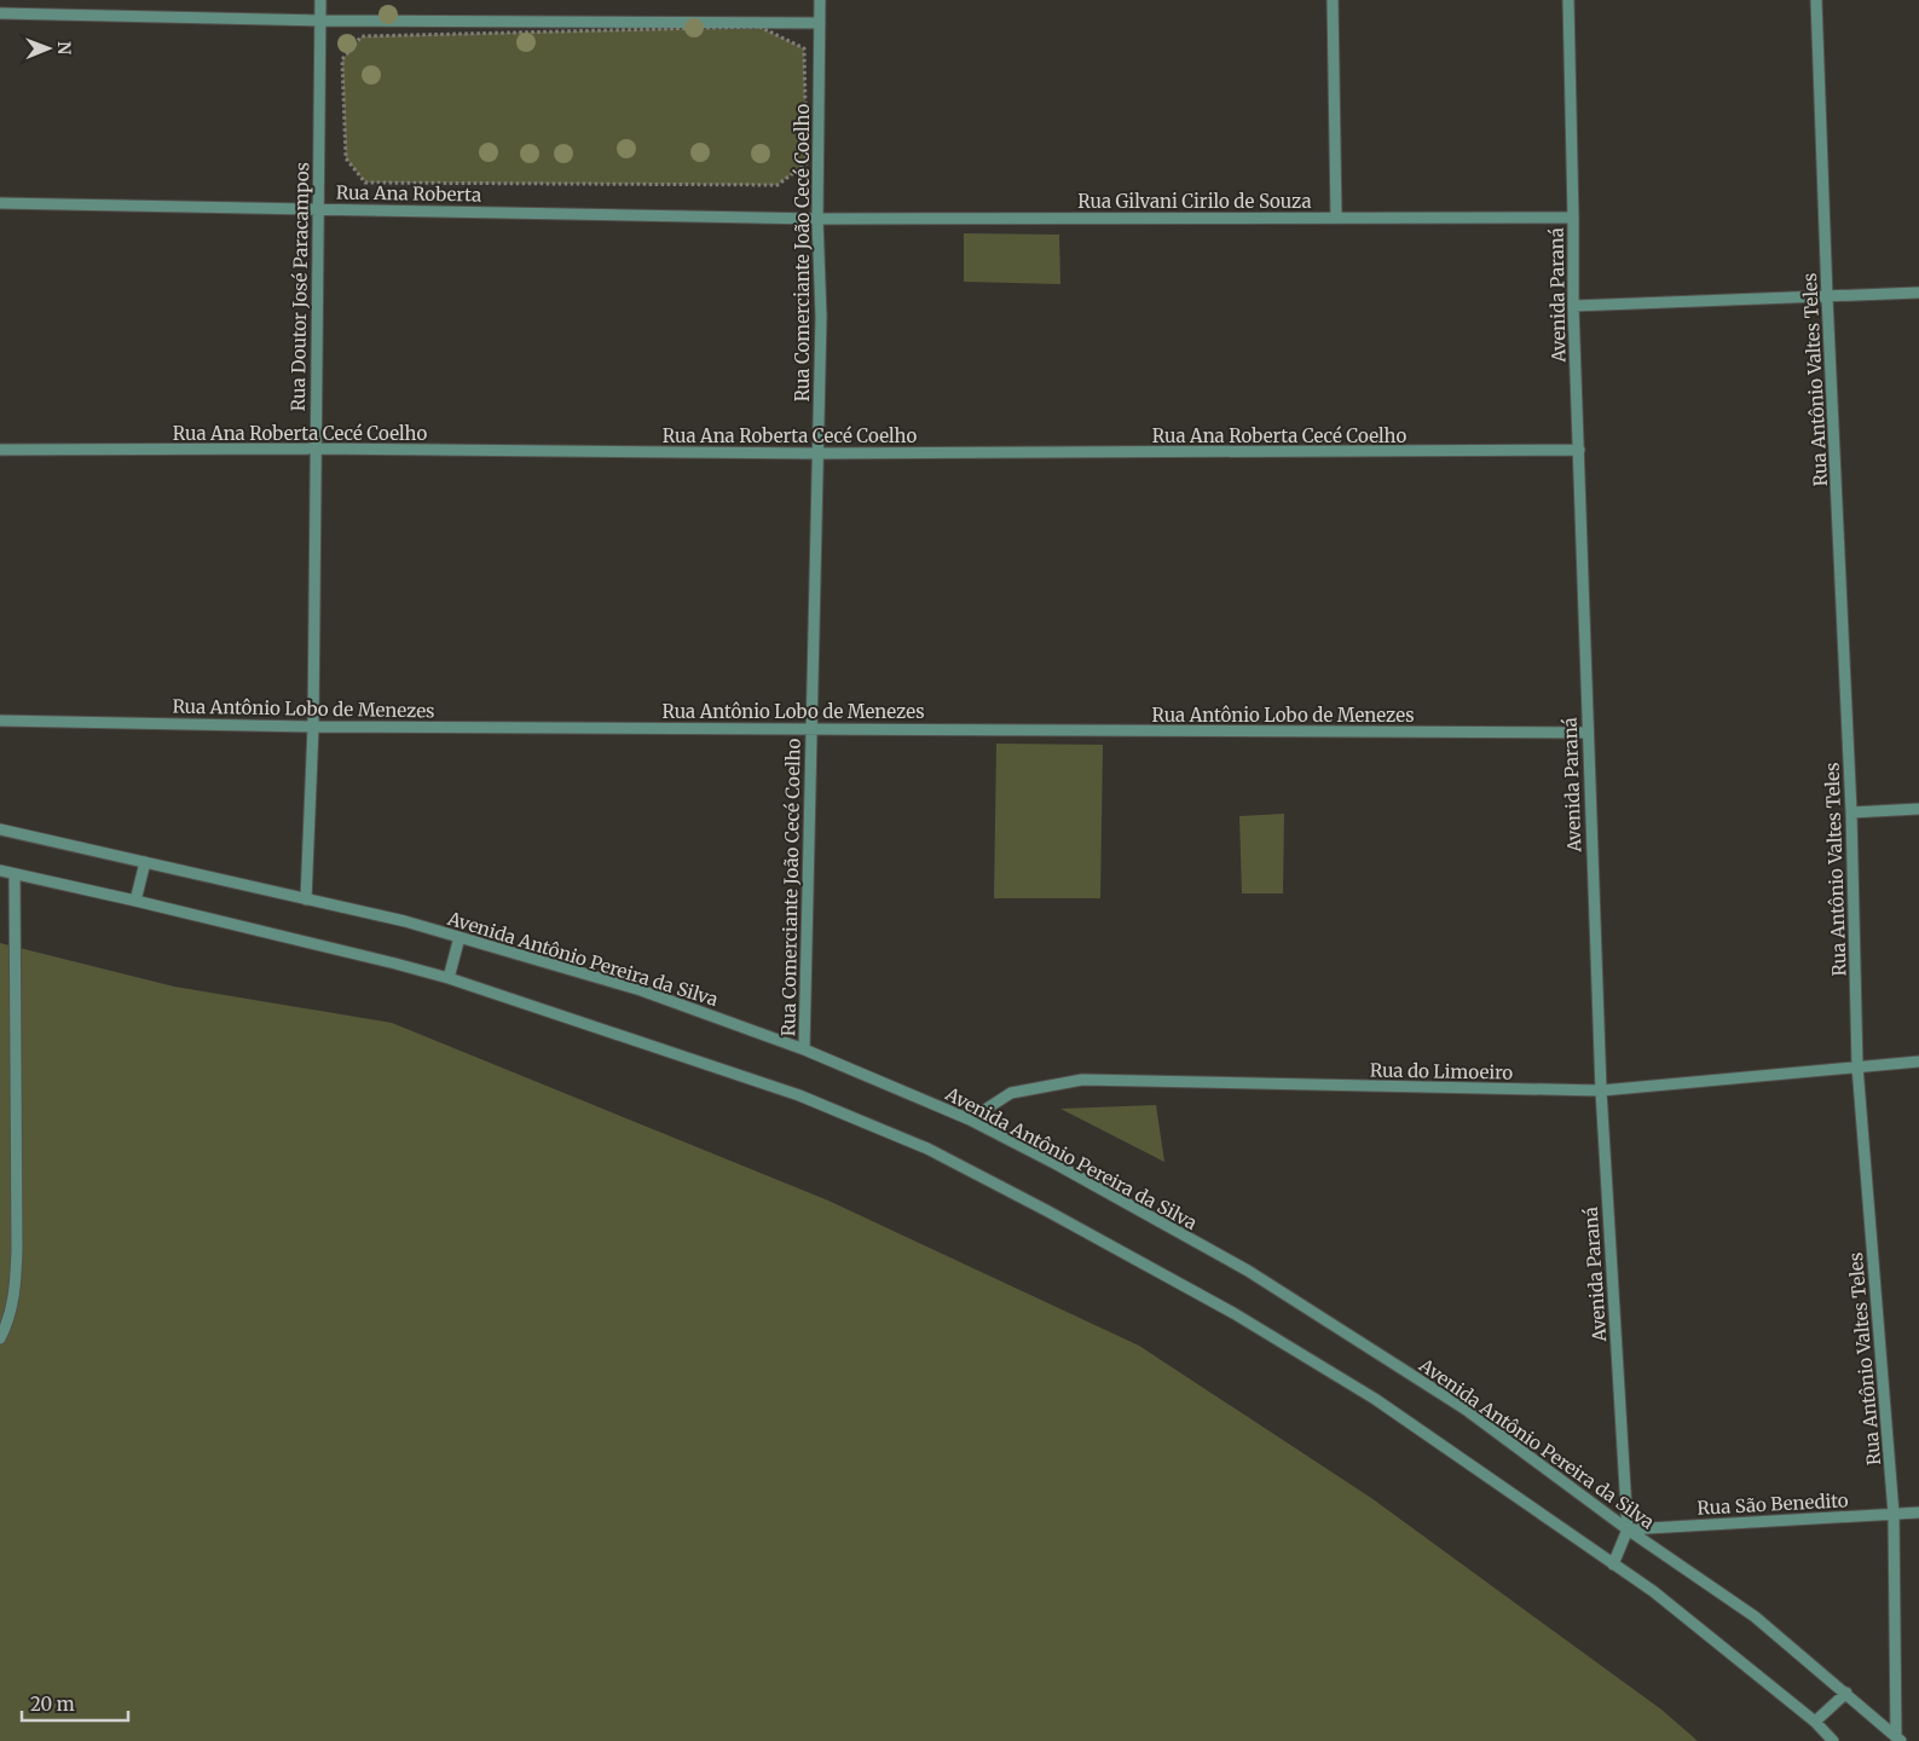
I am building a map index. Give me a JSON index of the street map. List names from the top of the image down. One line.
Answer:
{"streets":{"street":["Rua Ana Roberta","Rua Gilvani Cirilo de Souza","Rua Comerciante João Cecé Coelho","Rua Doutor José Paracampos","Avenida Paraná","Rua Antônio Valtes Teles","Rua Ana Roberta Cecé Coelho","Rua Antônio Lobo de Menezes","Avenida Antônio Pereira da Silva","Rua do Limoeiro","Rua São Benedito"]},"crossings":[["Rua Ana Roberta","Rua Gilvani Cirilo de Souza"],["Rua Ana Roberta","Rua Comerciante João Cecé Coelho"],["Rua Ana Roberta","Rua Doutor José Paracampos"],["Rua Gilvani Cirilo de Souza","Rua Comerciante João Cecé Coelho"],["Rua Gilvani Cirilo de Souza","Avenida Paraná"],["Rua Comerciante João Cecé Coelho","Rua Ana Roberta Cecé Coelho"],["Rua Comerciante João Cecé Coelho","Rua Antônio Lobo de Menezes"],["Rua Comerciante João Cecé Coelho","Avenida Antônio Pereira da Silva"],["Rua Doutor José Paracampos","Rua Ana Roberta Cecé Coelho"],["Rua Doutor José Paracampos","Rua Antônio Lobo de Menezes"],["Rua Doutor José Paracampos","Avenida Antônio Pereira da Silva"],["Avenida Paraná","Rua Ana Roberta Cecé Coelho"],["Avenida Paraná","Rua Antônio Lobo de Menezes"],["Avenida Paraná","Avenida Antônio Pereira da Silva"],["Avenida Paraná","Rua do Limoeiro"],["Avenida Paraná","Rua São Benedito"],["Rua Antônio Valtes Teles","Avenida Antônio Pereira da Silva"],["Rua Antônio Valtes Teles","Rua do Limoeiro"],["Rua Antônio Valtes Teles","Rua São Benedito"],["Avenida Antônio Pereira da Silva","Rua do Limoeiro"],["Avenida Antônio Pereira da Silva","Rua São Benedito"]],"scale_bar":"20 m","north":"right"}
